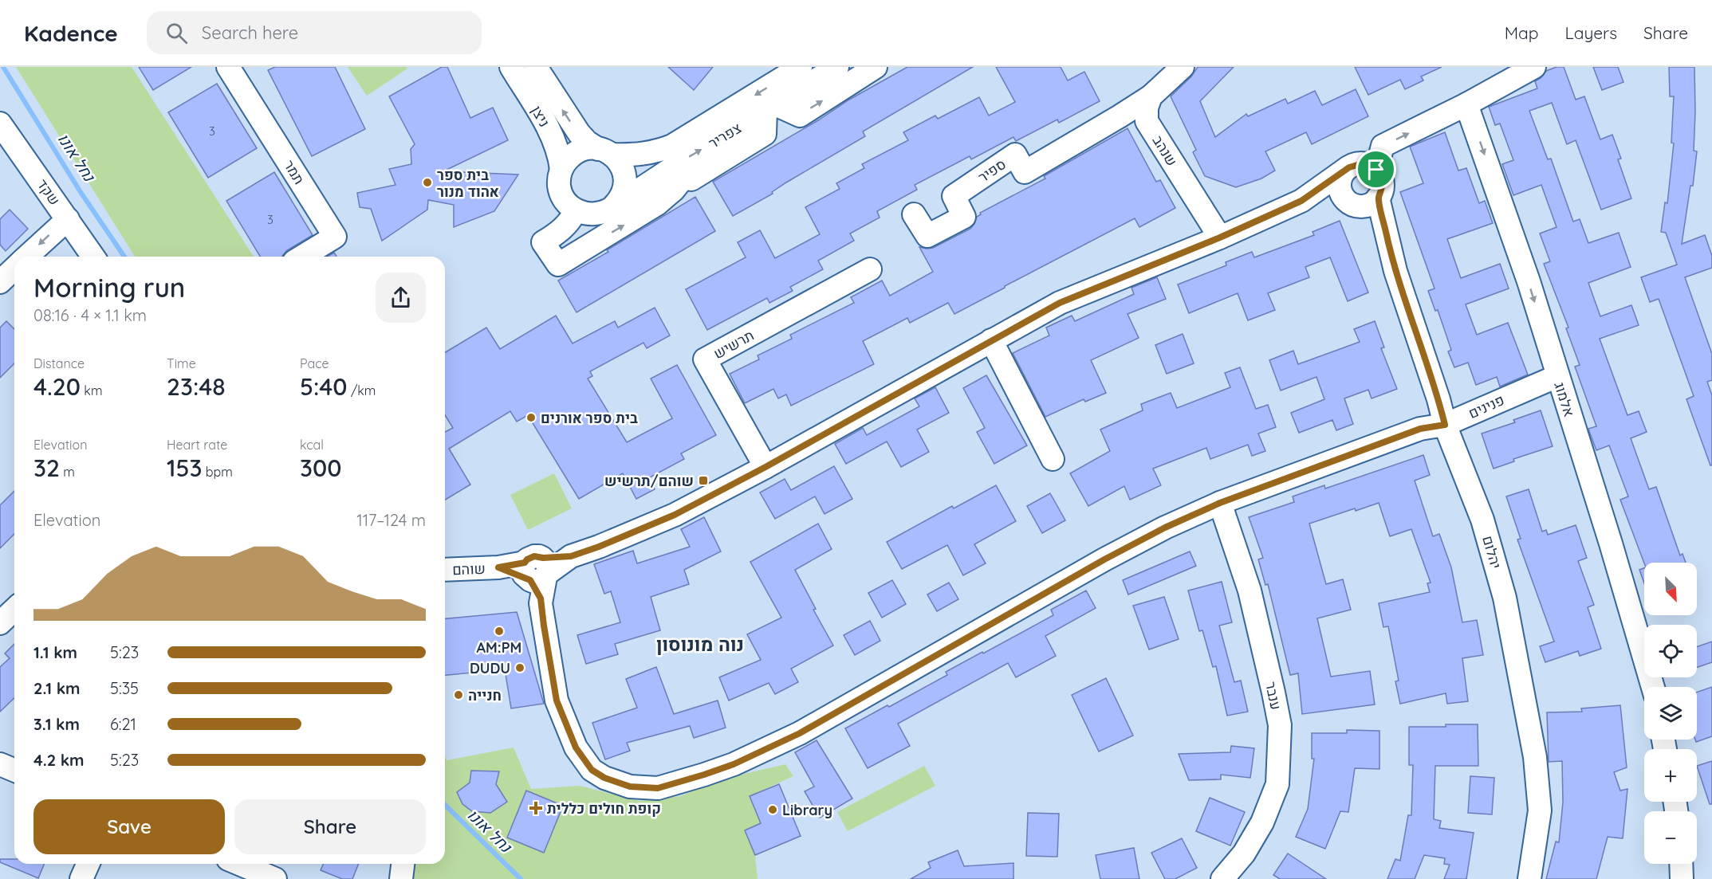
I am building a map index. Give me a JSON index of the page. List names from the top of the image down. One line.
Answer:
{"streets":{"street":["ניצן","צפריר","שנהב","ספיר","תמר","שקד","תרשיש","אלמוג","פנינים","יהלום","שוהם","ענבר"]},"crossings":[["ניצן","צפריר"],["שנהב","ספיר"],["שנהב","שוהם"],["תרשיש","שוהם"],["אלמוג","פנינים"],["פנינים","יהלום"],["פנינים","שוהם"],["פנינים","ענבר"],["יהלום","שוהם"]],"one_way":["אלמוג"],"districts":["נוה מונוסון"],"water":["נחל אונו"],"places":{"other":["בית ספר אהוד מנור","בית ספר אורנים","AM:PM","DUDU","חנייה","Library"],"transit":["שוהם/תרשיש"],"health":["קופת חולים כללית"]},"house_numbers":["3","3"],"north":"bottom right","page":{"header":"Kadence","search":"Search here","nav":["Map","Layers","Share"],"heading":["Morning run","08:16 · 4 × 1.1 km"],"stats":[["Distance","4.20 km"],["Time","23:48"],["Pace","5:40 /km"],["Elevation","32 m"],["Heart rate","153 bpm"],["kcal","300"]],"chart":["Elevation","117–124 m"],"map_buttons":["+","−"],"list":[{"name":"1.1 km","note":"5:23"},{"name":"2.1 km","note":"5:35"},{"name":"3.1 km","note":"6:21"},{"name":"4.2 km","note":"5:23"}],"buttons":["Save","Share"]}}
